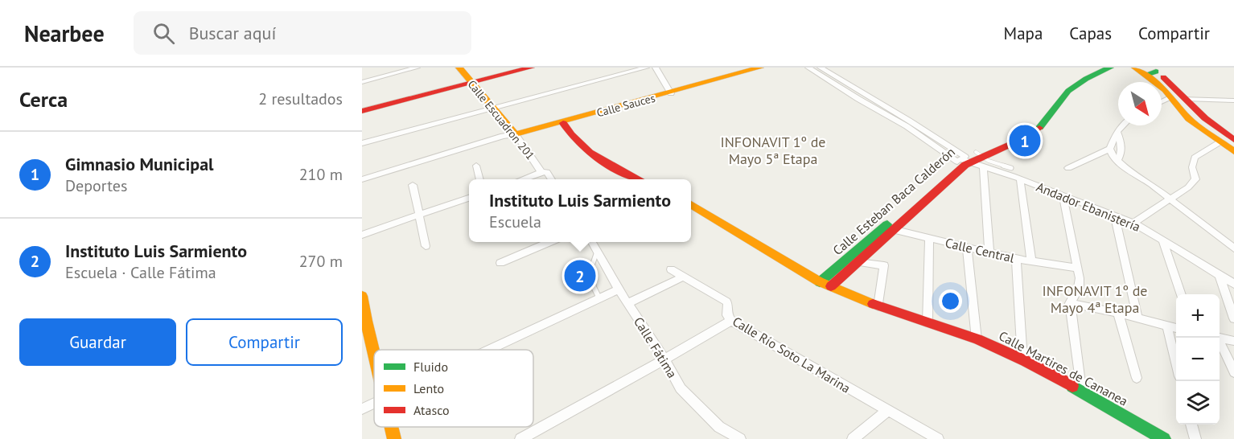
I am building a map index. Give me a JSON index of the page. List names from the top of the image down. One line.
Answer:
{"streets":{"street":["Calle Sauces","Calle Escuadron 201","Calle Esteban Baca Calderón","Andador Ebanistería","Calle Central","Calle Fátima","Calle Río Soto La Marina","Calle Martires de Cananea"]},"crossings":[["Calle Sauces","Calle Escuadron 201"],["Calle Esteban Baca Calderón","Andador Ebanistería"],["Calle Esteban Baca Calderón","Calle Central"],["Calle Esteban Baca Calderón","Calle Martires de Cananea"]],"districts":["INFONAVIT 1º de Mayo 5ª Etapa","INFONAVIT 1º de Mayo 4ª Etapa"],"legend":["Fluido","Lento","Atasco"],"north":"bottom right","page":{"header":"Nearbee","search":"Buscar aquí","nav":["Mapa","Capas","Compartir"],"heading":["Cerca","2 resultados"],"pins":["1","2"],"list":[{"mark":"1","name":"Gimnasio Municipal","note":"Deportes","value":"210 m"},{"mark":"2","name":"Instituto Luis Sarmiento","note":"Escuela · Calle Fátima","value":"270 m"}],"popup":["Instituto Luis Sarmiento","Escuela"],"map_buttons":["+","−"],"buttons":["Guardar","Compartir"]}}
